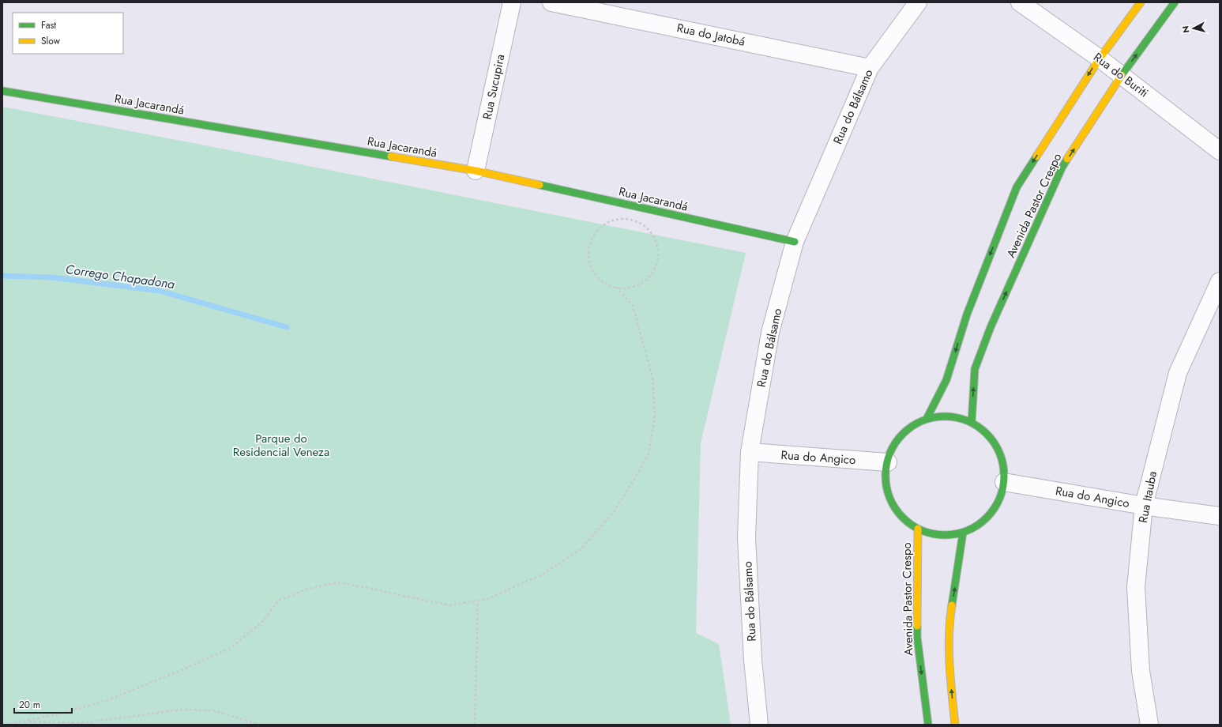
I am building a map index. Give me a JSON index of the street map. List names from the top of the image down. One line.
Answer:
{"streets":{"street":["Rua do Jatobá","Rua do Buriti","Rua Sucupira","Rua Jacarandá","Rua do Bálsamo","Avenida Pastor Crespo","Rua do Angico","Rua Itauba"]},"crossings":[["Rua do Jatobá","Rua do Bálsamo"],["Rua do Buriti","Avenida Pastor Crespo"],["Rua Sucupira","Rua Jacarandá"],["Rua Jacarandá","Rua do Bálsamo"],["Rua do Bálsamo","Rua do Angico"],["Rua do Angico","Rua Itauba"]],"water":["Corrego Chapadona"],"parks":["Parque do Residencial Veneza"],"legend":["Fast","Slow"],"scale_bar":"20 m","north":"left"}
